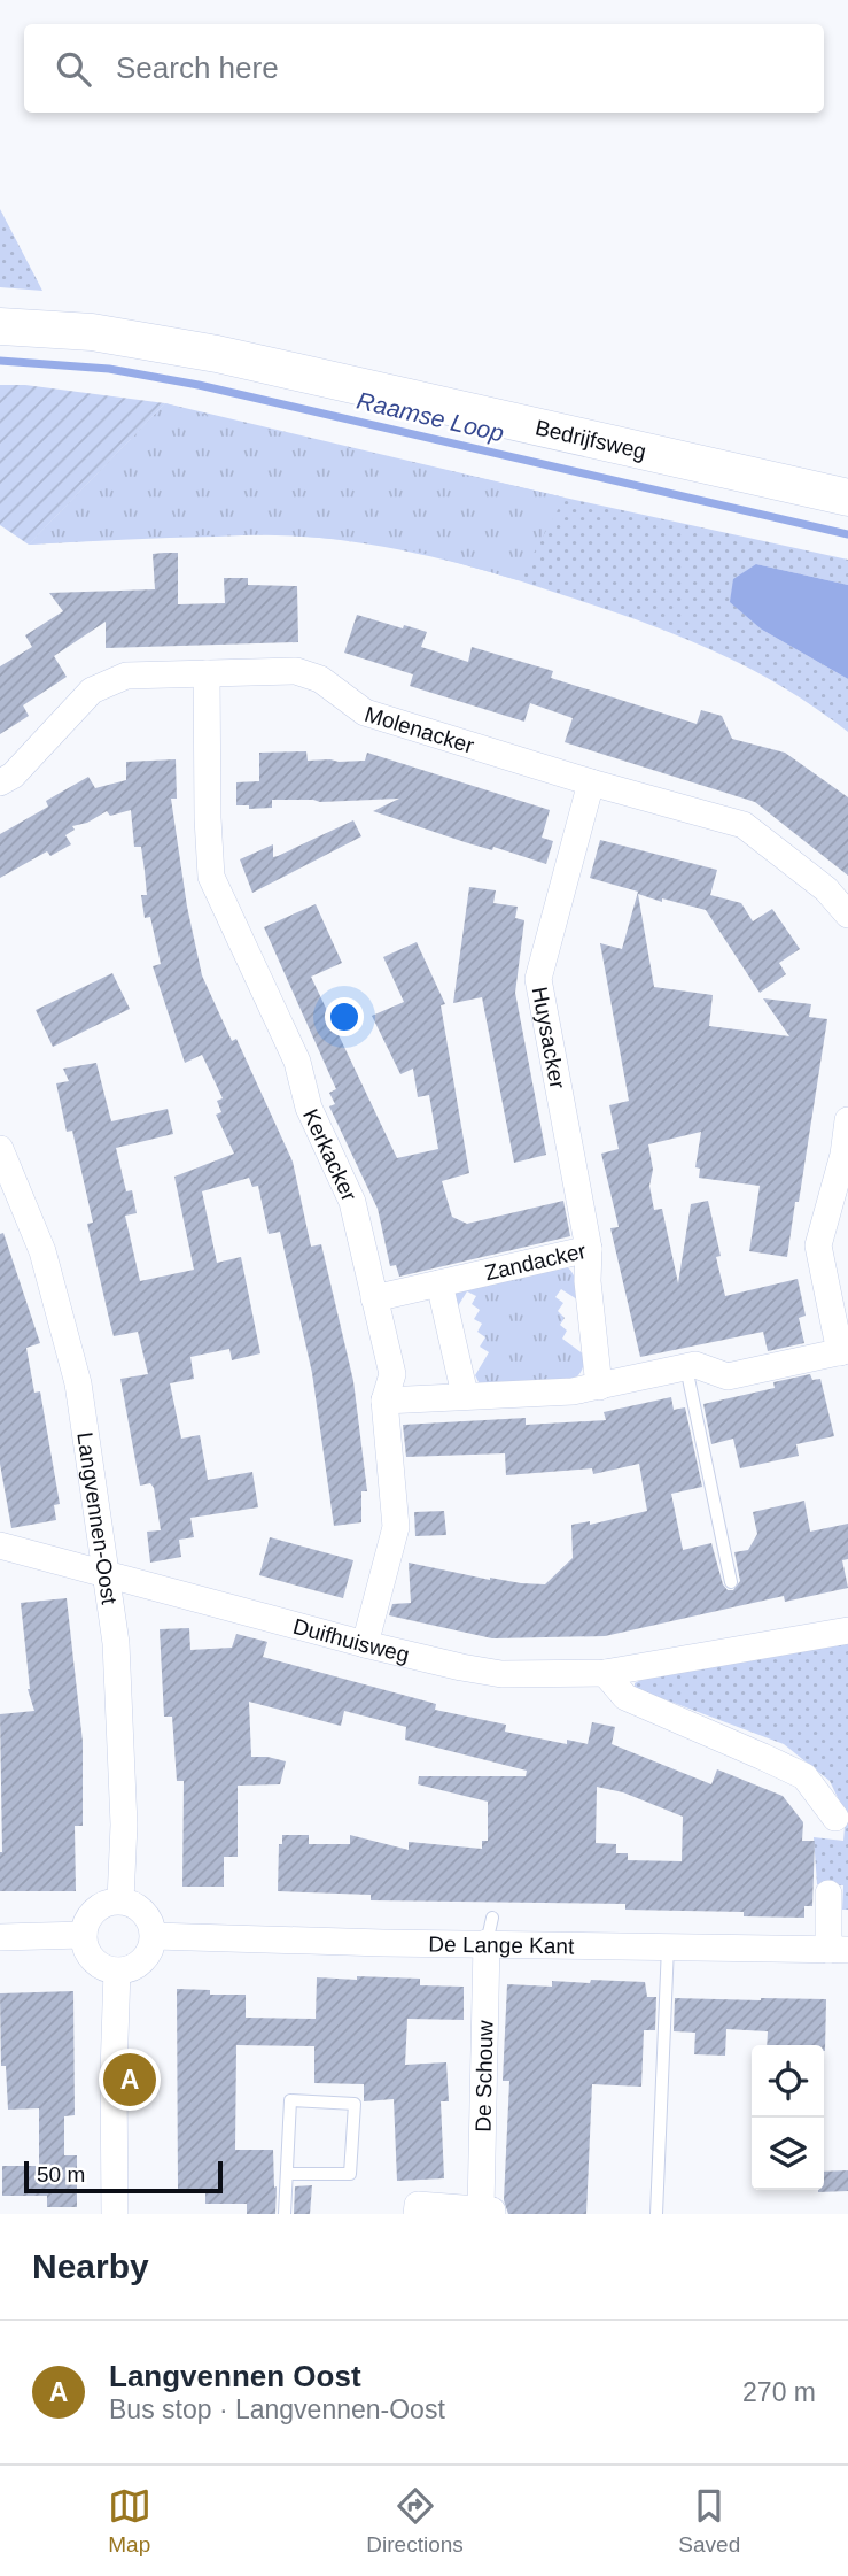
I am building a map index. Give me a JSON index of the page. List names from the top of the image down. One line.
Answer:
{"streets":{"main road":["Bedrijfsweg"],"street":["Molenacker","Huysacker","Kerkacker","Zandacker","Langvennen-Oost","Duifhuisweg","De Lange Kant","De Schouw"]},"crossings":[["Molenacker","Huysacker"],["Molenacker","Kerkacker"],["Huysacker","Zandacker"],["Kerkacker","Zandacker"],["Kerkacker","Duifhuisweg"],["Langvennen-Oost","Duifhuisweg"],["Langvennen-Oost","De Lange Kant"],["De Lange Kant","De Schouw"]],"water":["Raamse Loop"],"scale_bar":"50 m","page":{"search":"Search here","pins":"A","scale":"50 m","heading":"Nearby","list":[{"mark":"A","name":"Langvennen Oost","note":"Bus stop · Langvennen-Oost","value":"270 m"}],"nav":["Map","Directions","Saved"]}}
